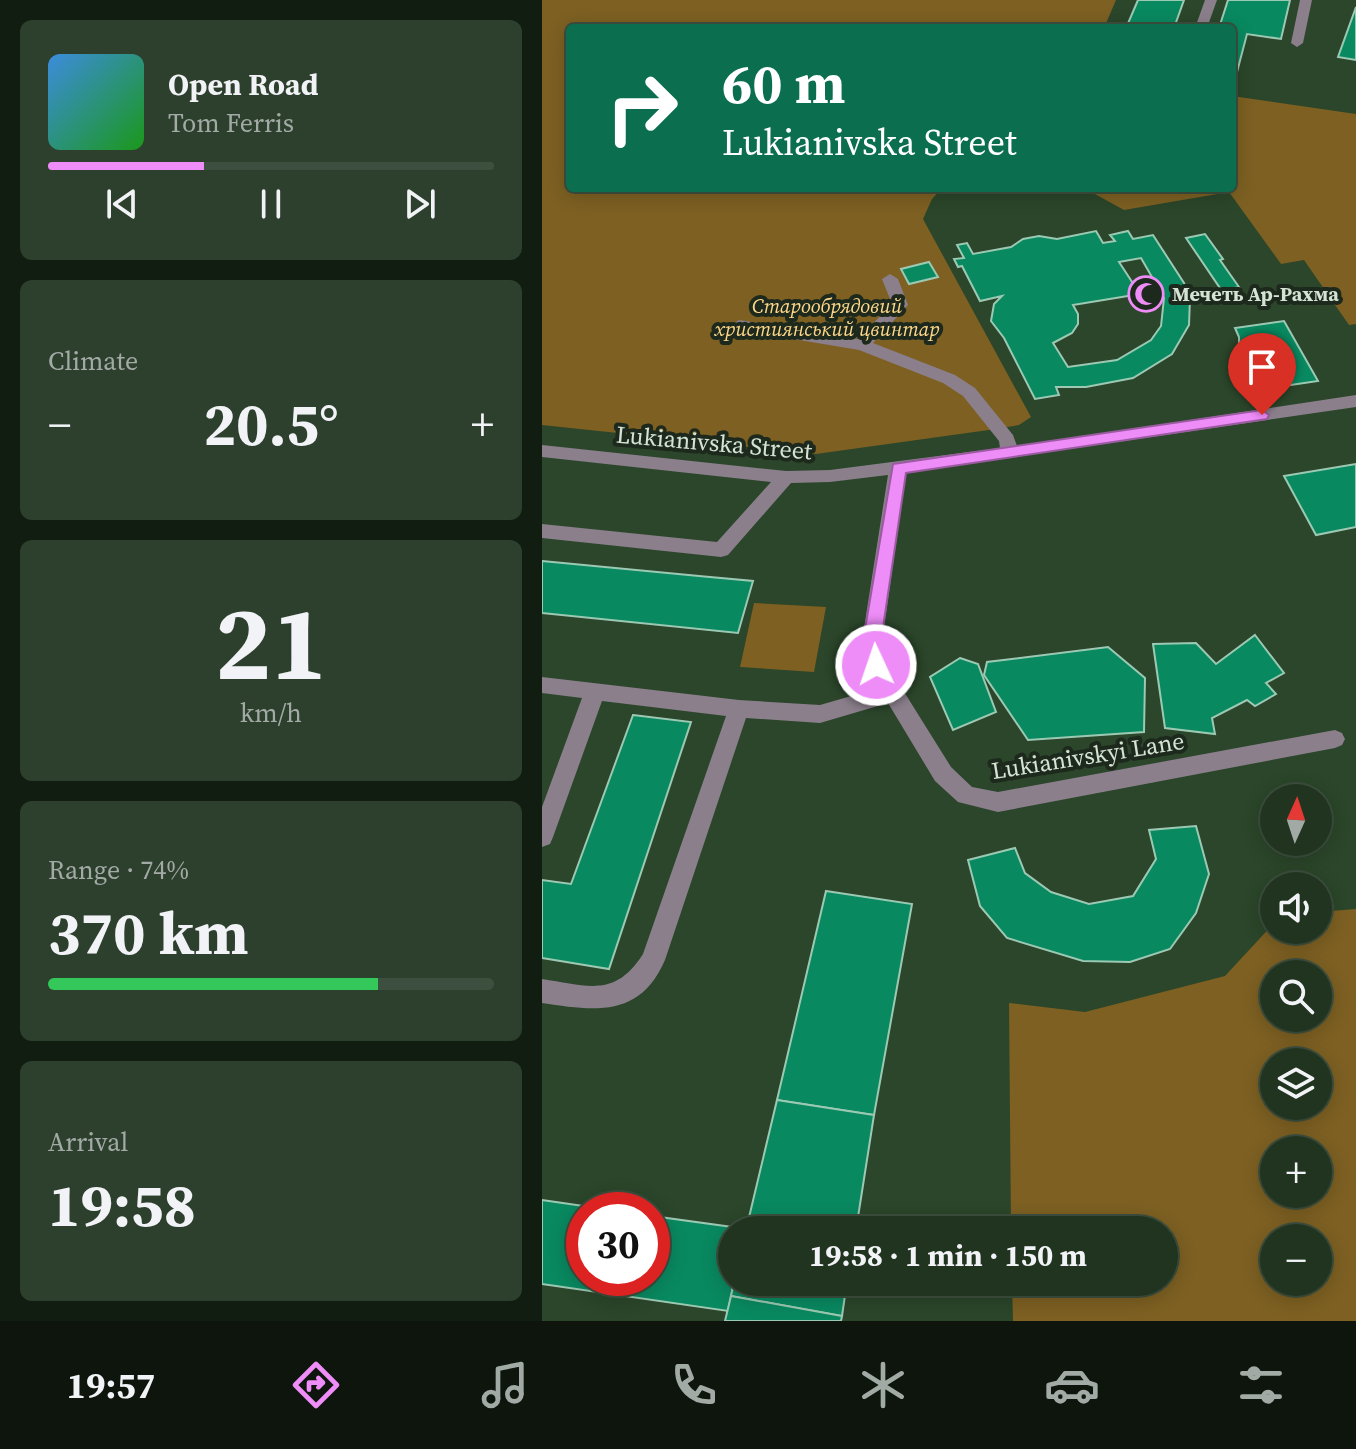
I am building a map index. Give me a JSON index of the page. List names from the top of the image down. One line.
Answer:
{"streets":{"street":["Lukianivska Street","Lukianivskyi Lane"]},"crossings":[["Lukianivska Street","Lukianivskyi Lane"]],"parks":["Старообрядовий християнський цвинтар"],"places":{"mosque":["Мечеть Ар-Рахма"]},"north":"top","page":{"turn":["60 m","Lukianivska Street"],"song":["Open Road","Tom Ferris"],"tile":["Climate",["21","km/h"],["Range · 74%","370 km"],["Arrival","19:58"]],"heat":["−","20.5°","+"],"map_buttons":["+","−"],"limit":"30","trip":"19:58 · 1 min · 150 m","tabs":"19:57"}}
